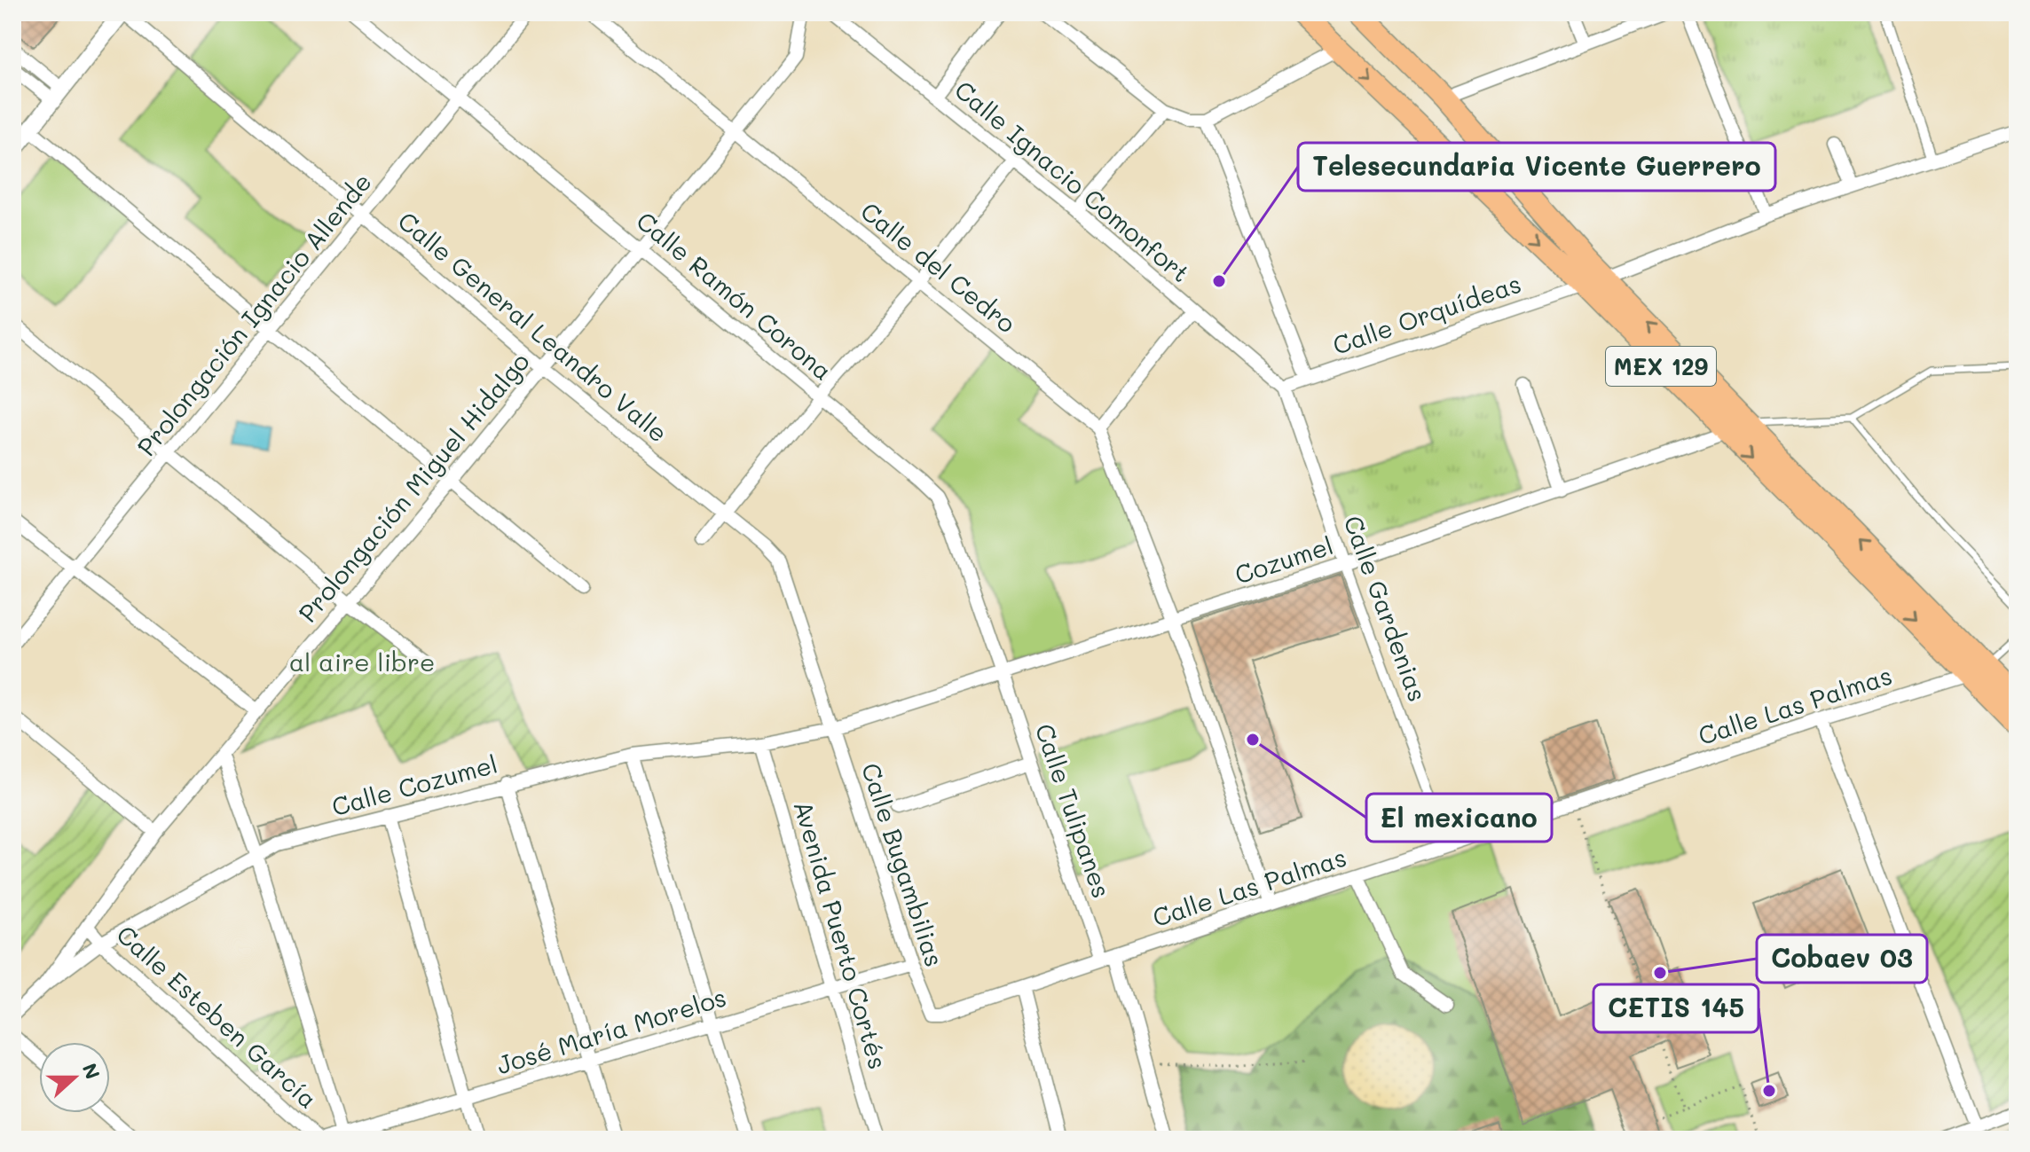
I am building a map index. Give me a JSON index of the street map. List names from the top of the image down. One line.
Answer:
{"streets":{"main road":["MEX 129"],"street":["Calle Ignacio Comonfort","Calle del Cedro","Calle Ramón Corona","Prolongación Ignacio Allende","Calle Orquídeas","Calle General Leandro Valle","Prolongación Miguel Hidalgo","Cozumel","Calle Gardenias","Calle Las Palmas","Calle Cozumel","Calle Tulipanes","Calle Bugambilias","Avenida Puerto Cortés","Calle Esteben García","José María Morelos"]},"crossings":[["Calle Ignacio Comonfort","Calle Orquídeas"],["Calle Ignacio Comonfort","Calle Gardenias"],["Calle del Cedro","Prolongación Miguel Hidalgo"],["Calle del Cedro","Cozumel"],["Calle del Cedro","Calle Las Palmas"],["Calle Ramón Corona","Prolongación Ignacio Allende"],["Calle Ramón Corona","Prolongación Miguel Hidalgo"],["Calle Ramón Corona","Cozumel"],["Calle Ramón Corona","Calle Tulipanes"],["Prolongación Ignacio Allende","Calle General Leandro Valle"],["Calle Orquídeas","MEX 129"],["Calle Orquídeas","Calle Gardenias"],["Calle General Leandro Valle","Prolongación Miguel Hidalgo"],["Calle General Leandro Valle","Cozumel"],["Calle General Leandro Valle","Calle Cozumel"],["Calle General Leandro Valle","Calle Bugambilias"],["MEX 129","Cozumel"],["MEX 129","Calle Las Palmas"],["Prolongación Miguel Hidalgo","Calle Cozumel"],["Prolongación Miguel Hidalgo","Calle Esteben García"],["Cozumel","Calle Gardenias"],["Cozumel","Calle Cozumel"],["Cozumel","Calle Tulipanes"],["Cozumel","Calle Bugambilias"],["Calle Gardenias","Calle Las Palmas"],["Calle Las Palmas","Calle Tulipanes"],["Calle Las Palmas","Calle Bugambilias"],["Calle Cozumel","Calle Bugambilias"],["Calle Cozumel","Avenida Puerto Cortés"],["Calle Cozumel","Calle Esteben García"],["Calle Bugambilias","José María Morelos"],["Avenida Puerto Cortés","José María Morelos"]],"parks":["al aire libre"],"places":["Telesecundaria Vicente Guerrero","El mexicano","Cobaev 03","CETIS 145"],"north":"right"}
